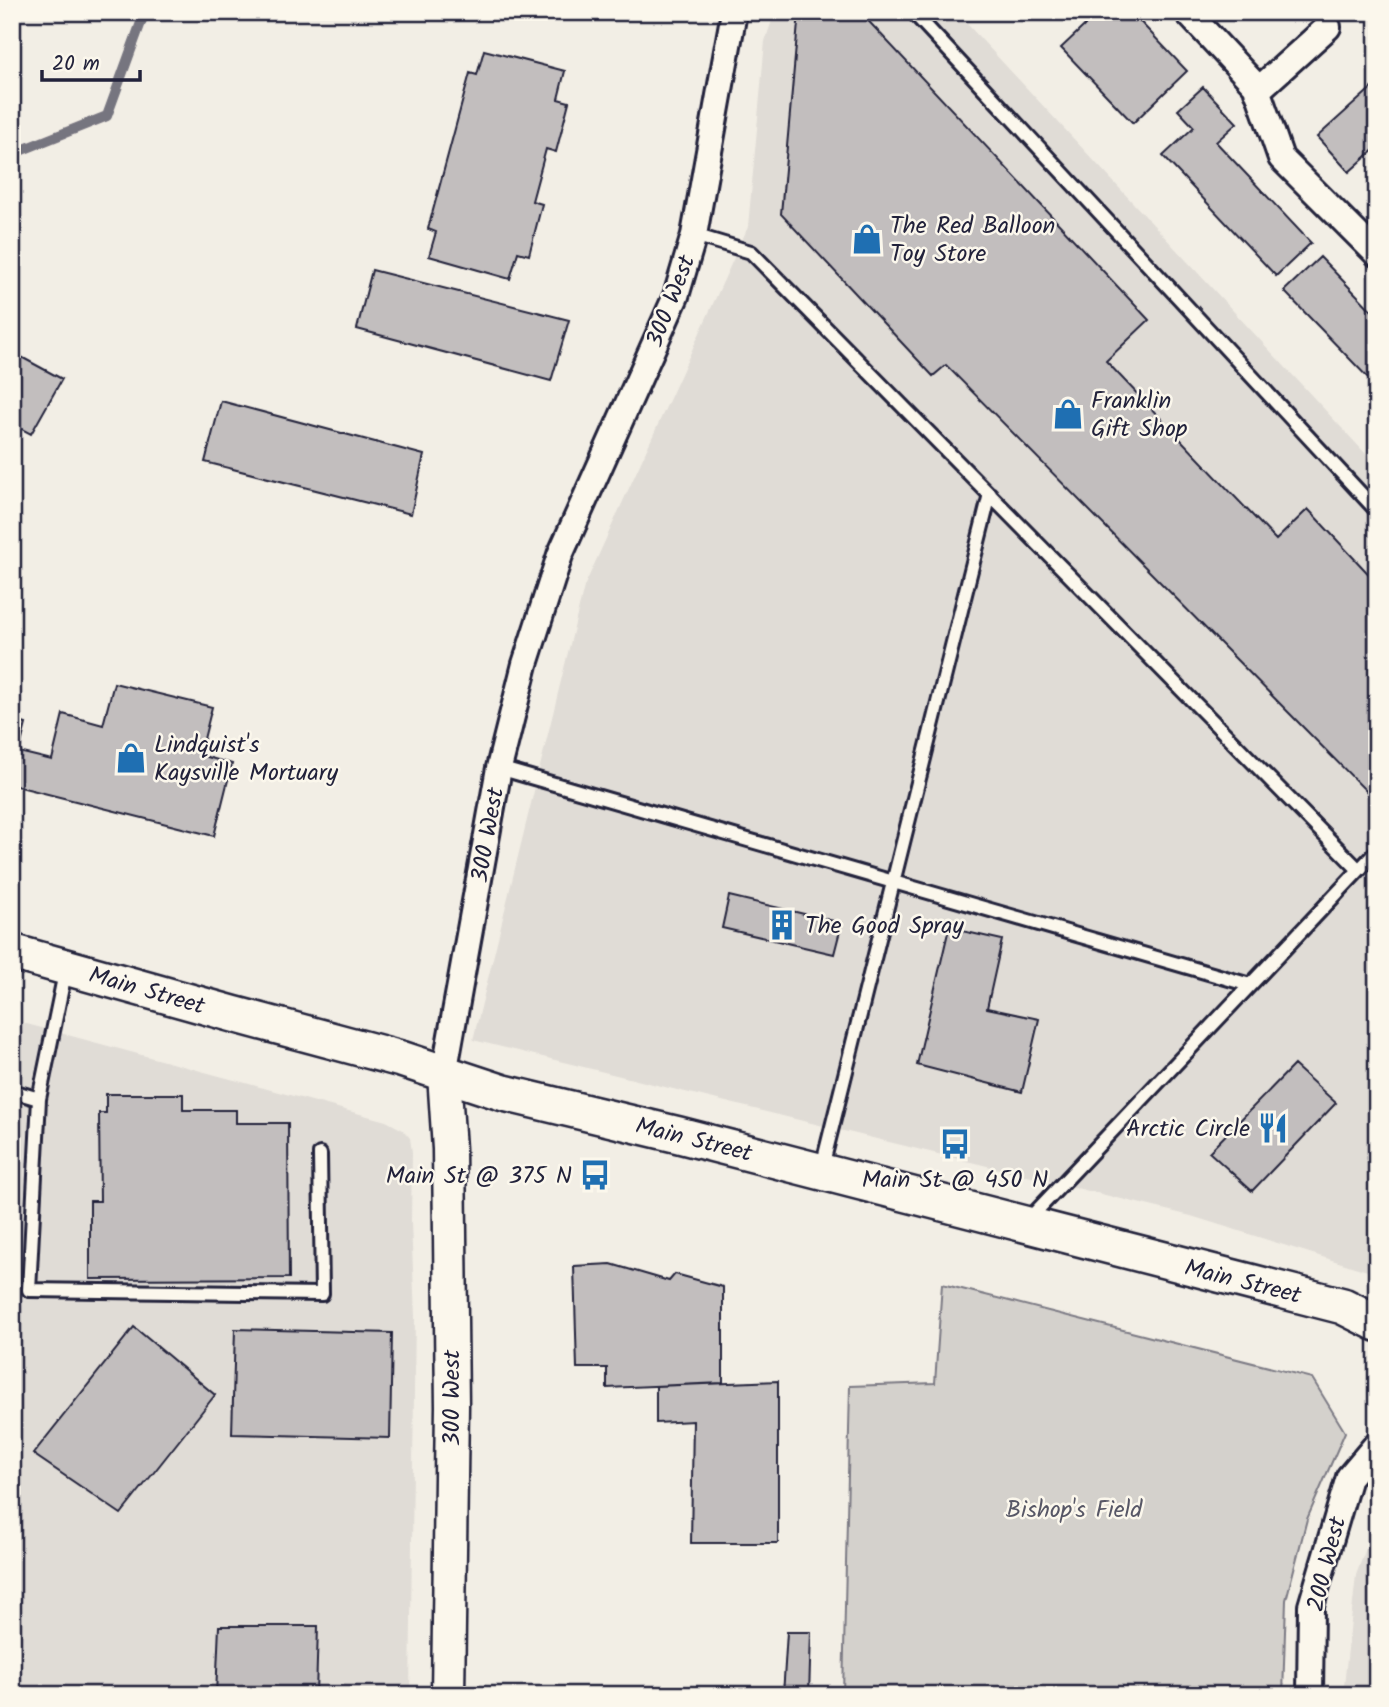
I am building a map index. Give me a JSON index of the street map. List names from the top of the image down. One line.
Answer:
{"streets":{"main road":["Main Street"],"street":["300 West","200 West"]},"crossings":[["300 West","Main Street"]],"parks":["Bishop's Field"],"places":{"shop":["The Red Balloon Toy Store","Franklin Gift Shop","Lindquist's Kaysville Mortuary"],"building":["The Good Spray"],"restaurant":["Arctic Circle"],"bus stop":["Main St @ 450 N","Main St @ 375 N"]},"scale_bar":"20 m"}
